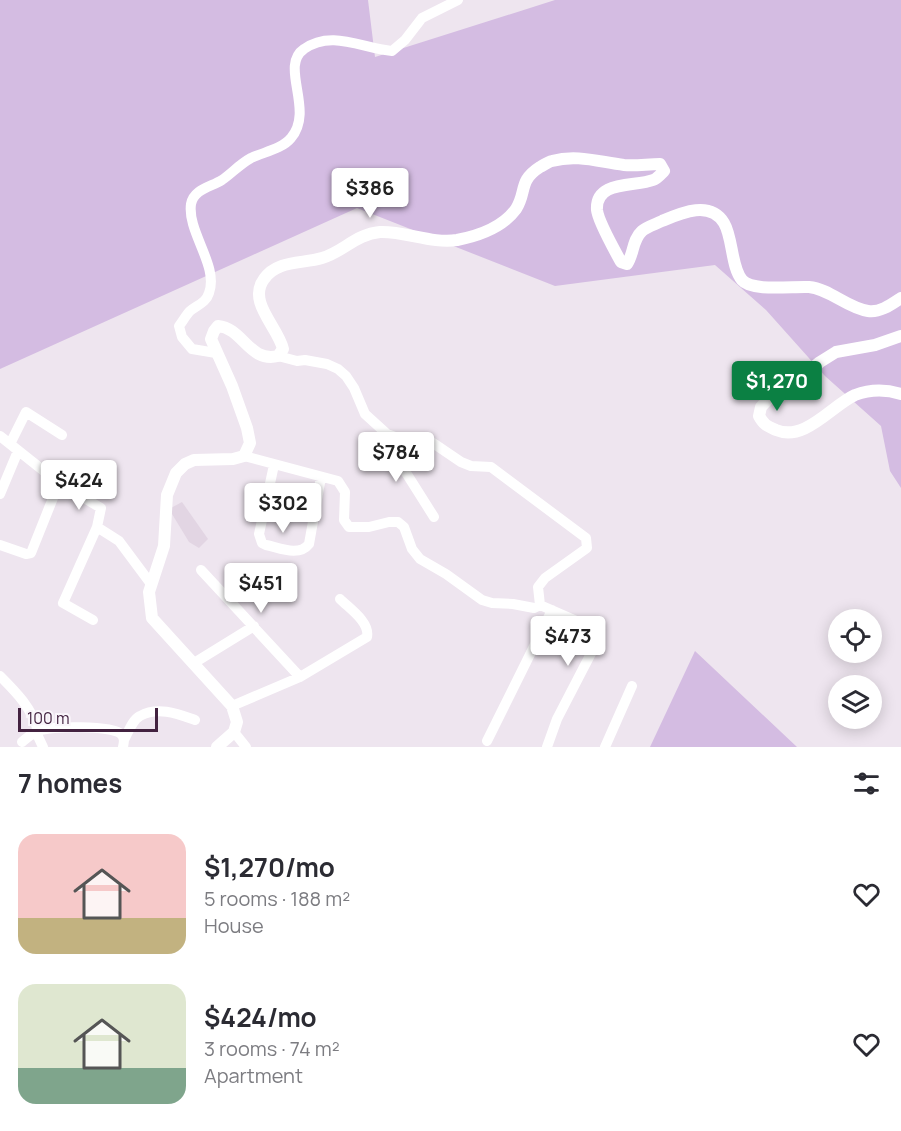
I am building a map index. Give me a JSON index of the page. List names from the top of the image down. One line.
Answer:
{"scale_bar":"100 m","page":{"price":["$386","$1,270","$784","$424","$302","$451","$473"],"scale":"100 m","heading":"7 homes","list":[{"name":"$1,270/mo","note":"5 rooms · 188 m² · House"},{"name":"$424/mo","note":"3 rooms · 74 m² · Apartment"}]}}
